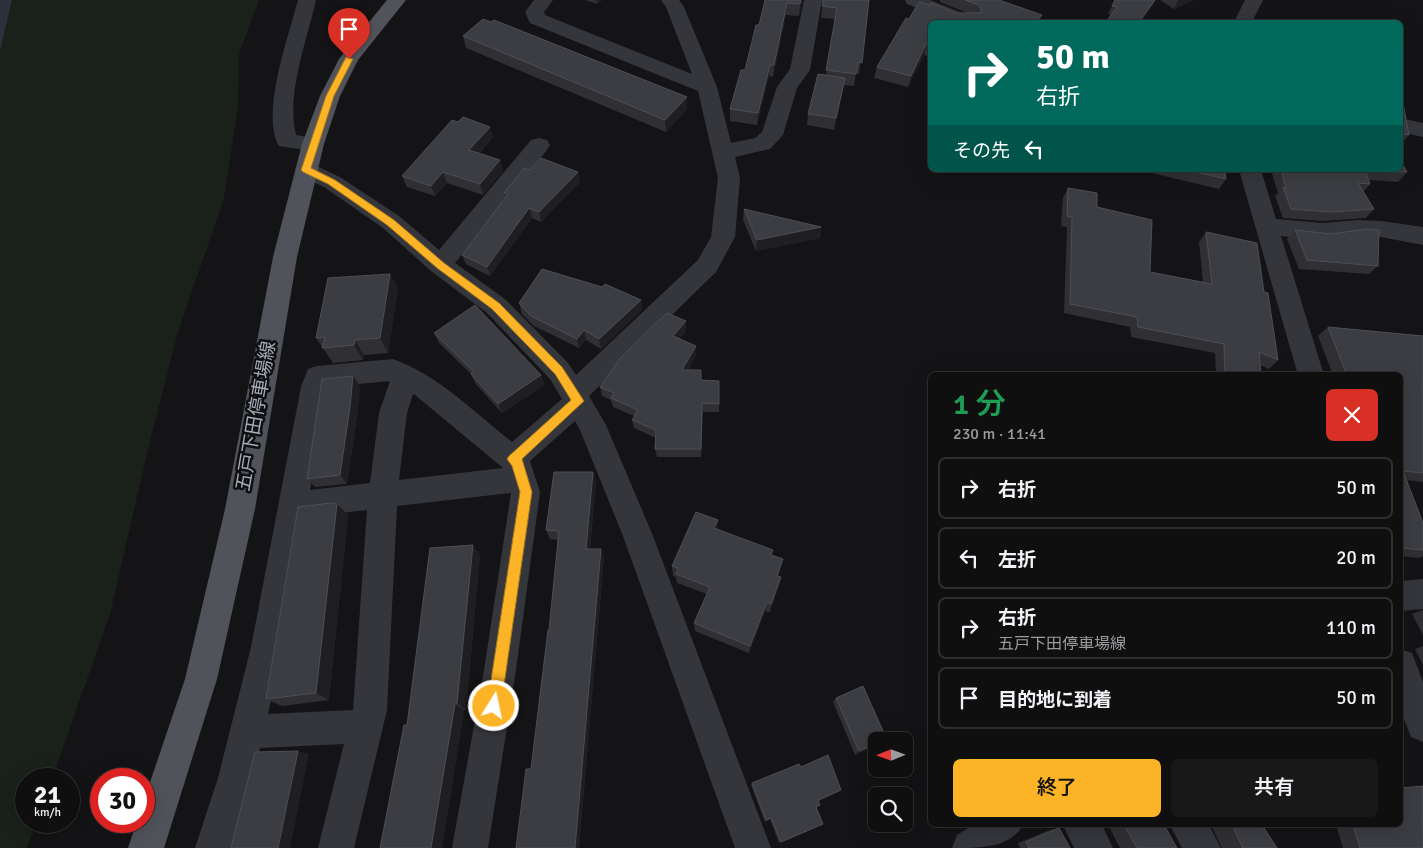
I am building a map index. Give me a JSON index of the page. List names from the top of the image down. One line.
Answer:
{"streets":{"main road":["五戸下田停車場線"]},"north":"left","page":{"turn":["50 m","右折"],"then":"その先","heading":["1 分","230 m · 11:41"],"list":[{"name":"右折","value":"50 m"},{"name":"左折","value":"20 m"},{"name":"右折","note":"五戸下田停車場線","value":"110 m"},{"name":"目的地に到着","value":"50 m"}],"buttons":["終了","共有"],"speed":"21 km/h","limit":"30"}}
